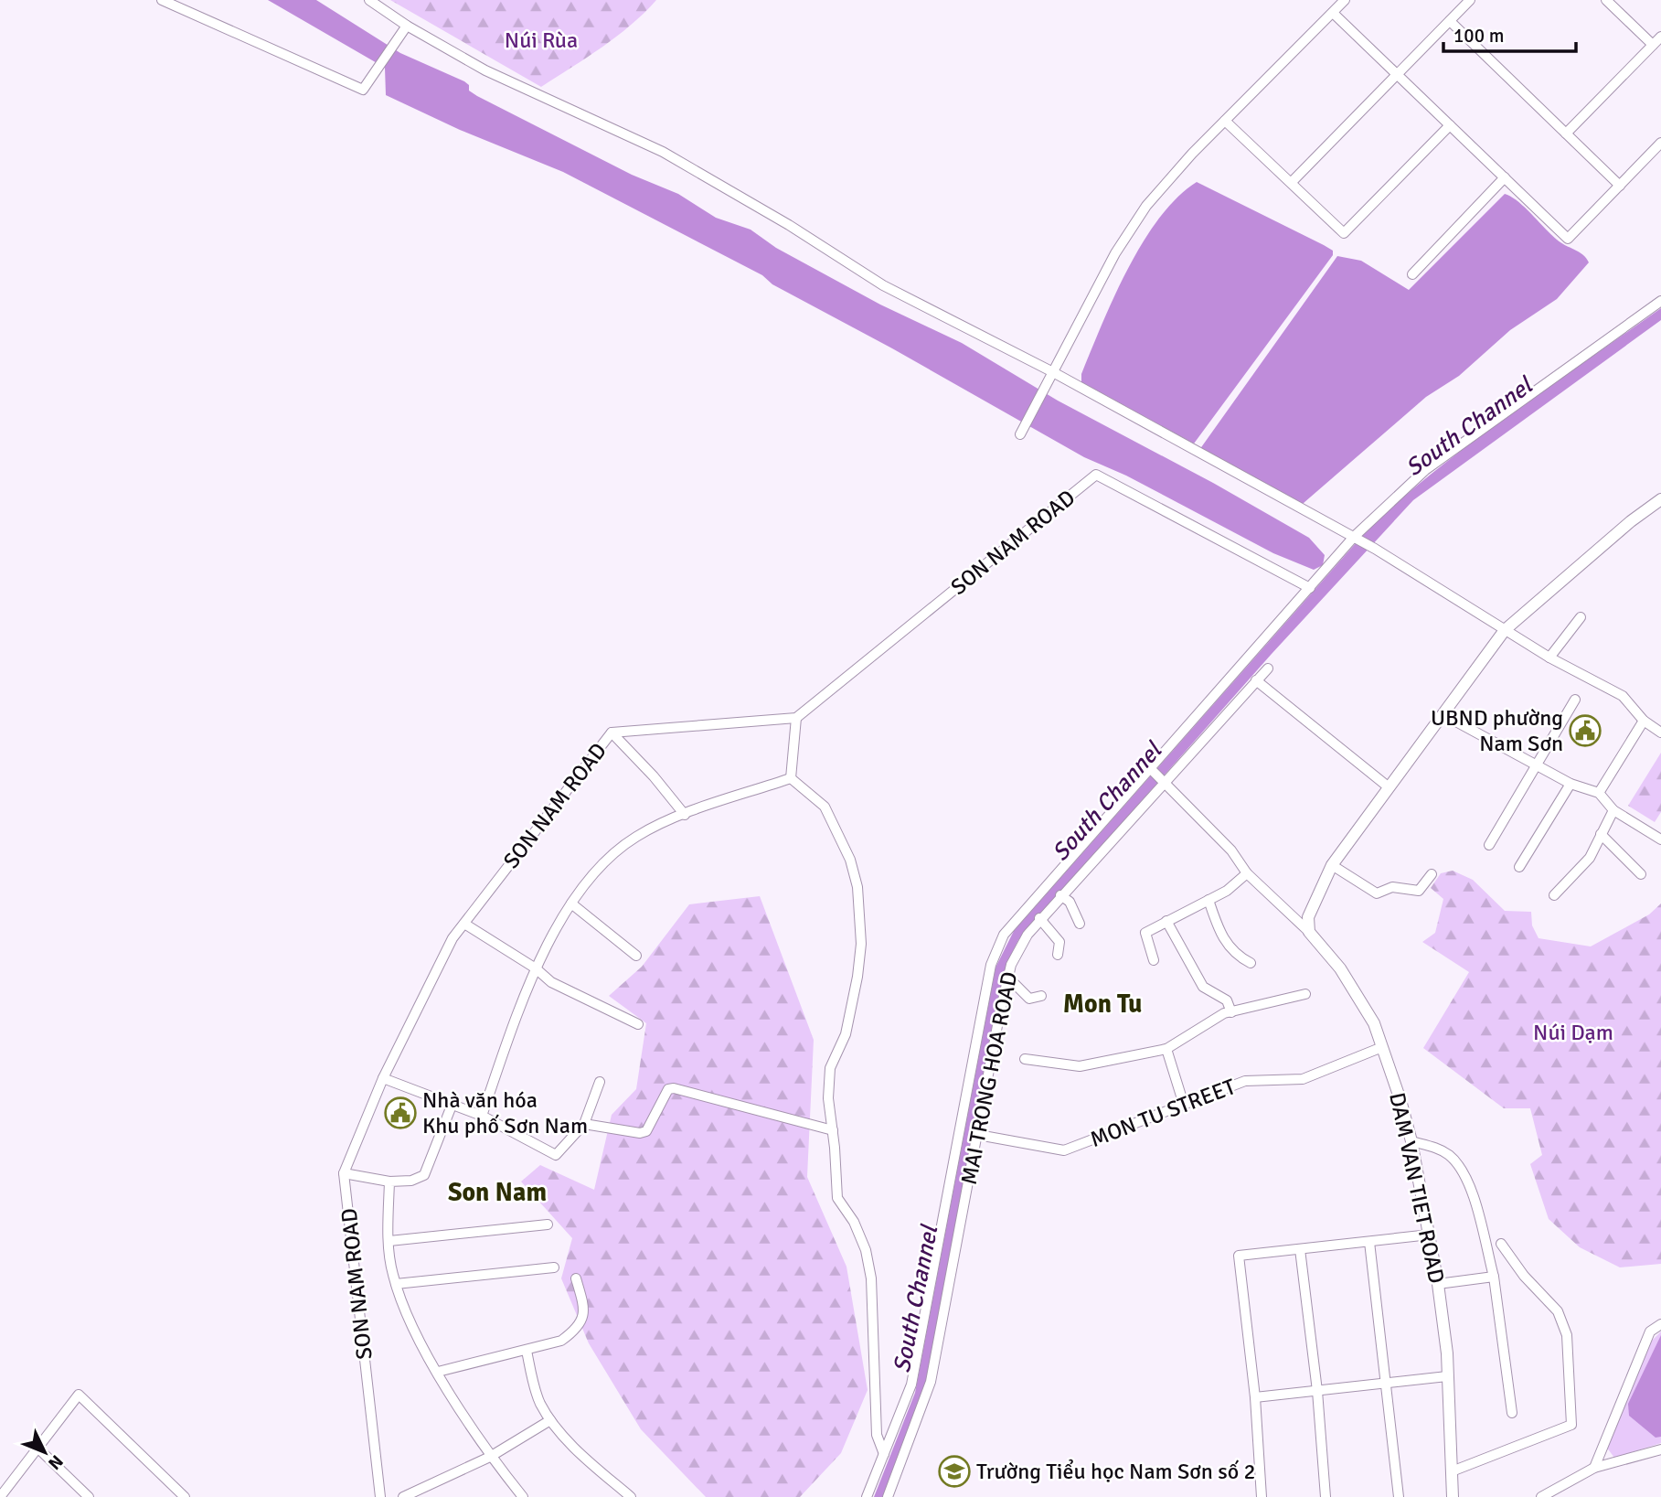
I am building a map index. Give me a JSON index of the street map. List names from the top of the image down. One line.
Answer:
{"streets":{"main road":["DAM VAN TIET ROAD"],"street":["SON NAM ROAD","MAI TRONG HOA ROAD","MON TU STREET"]},"crossings":[["MAI TRONG HOA ROAD","MON TU STREET"],["MON TU STREET","DAM VAN TIET ROAD"]],"districts":["Mon Tu","Son Nam"],"water":["South Channel"],"parks":["Núi Rùa","Núi Dạm"],"places":{"public building":["UBND phường Nam Sơn","Nhà văn hóa Khu phố Sơn Nam"],"school or university":["Trường Tiểu học Nam Sơn số 2"]},"scale_bar":"100 m","north":"bottom right"}
